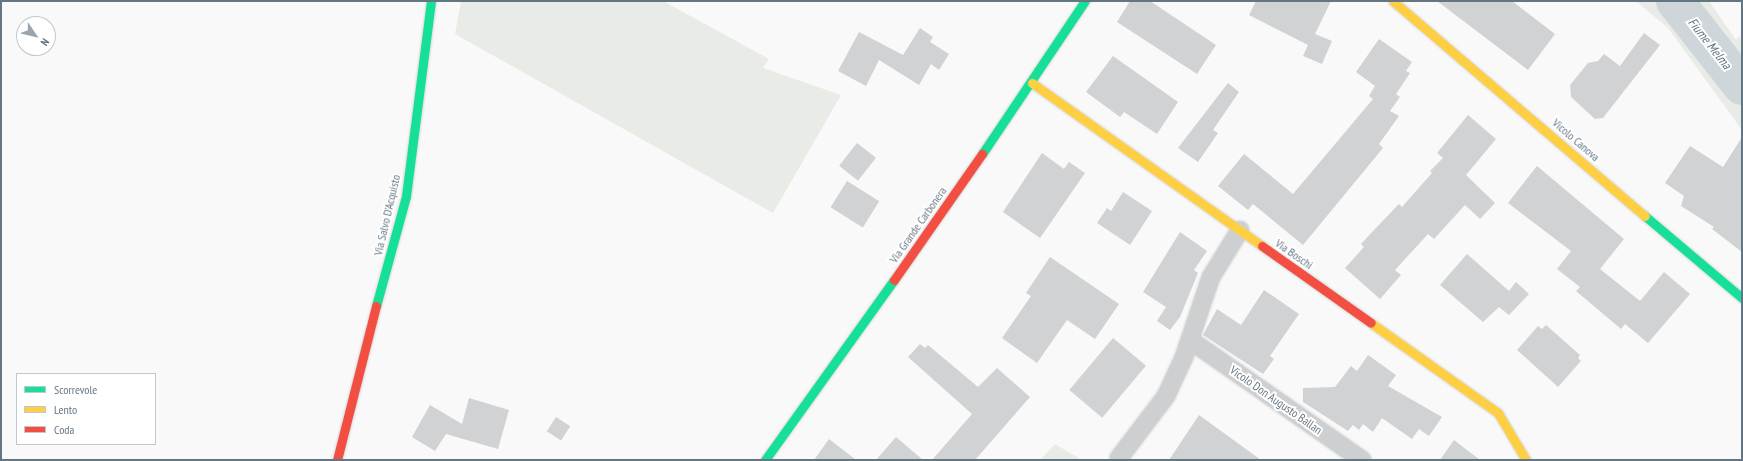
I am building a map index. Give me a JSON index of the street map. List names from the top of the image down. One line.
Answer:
{"streets":{"street":["Vicolo Canova","Via Salvo D'Acquisto","Via Grande Carbonera","Via Boschi","Vicolo Don Augusto Ballan"]},"crossings":[["Via Grande Carbonera","Via Boschi"]],"water":["Fiume Melma"],"legend":["Scorrevole","Lento","Coda"],"north":"bottom right"}
